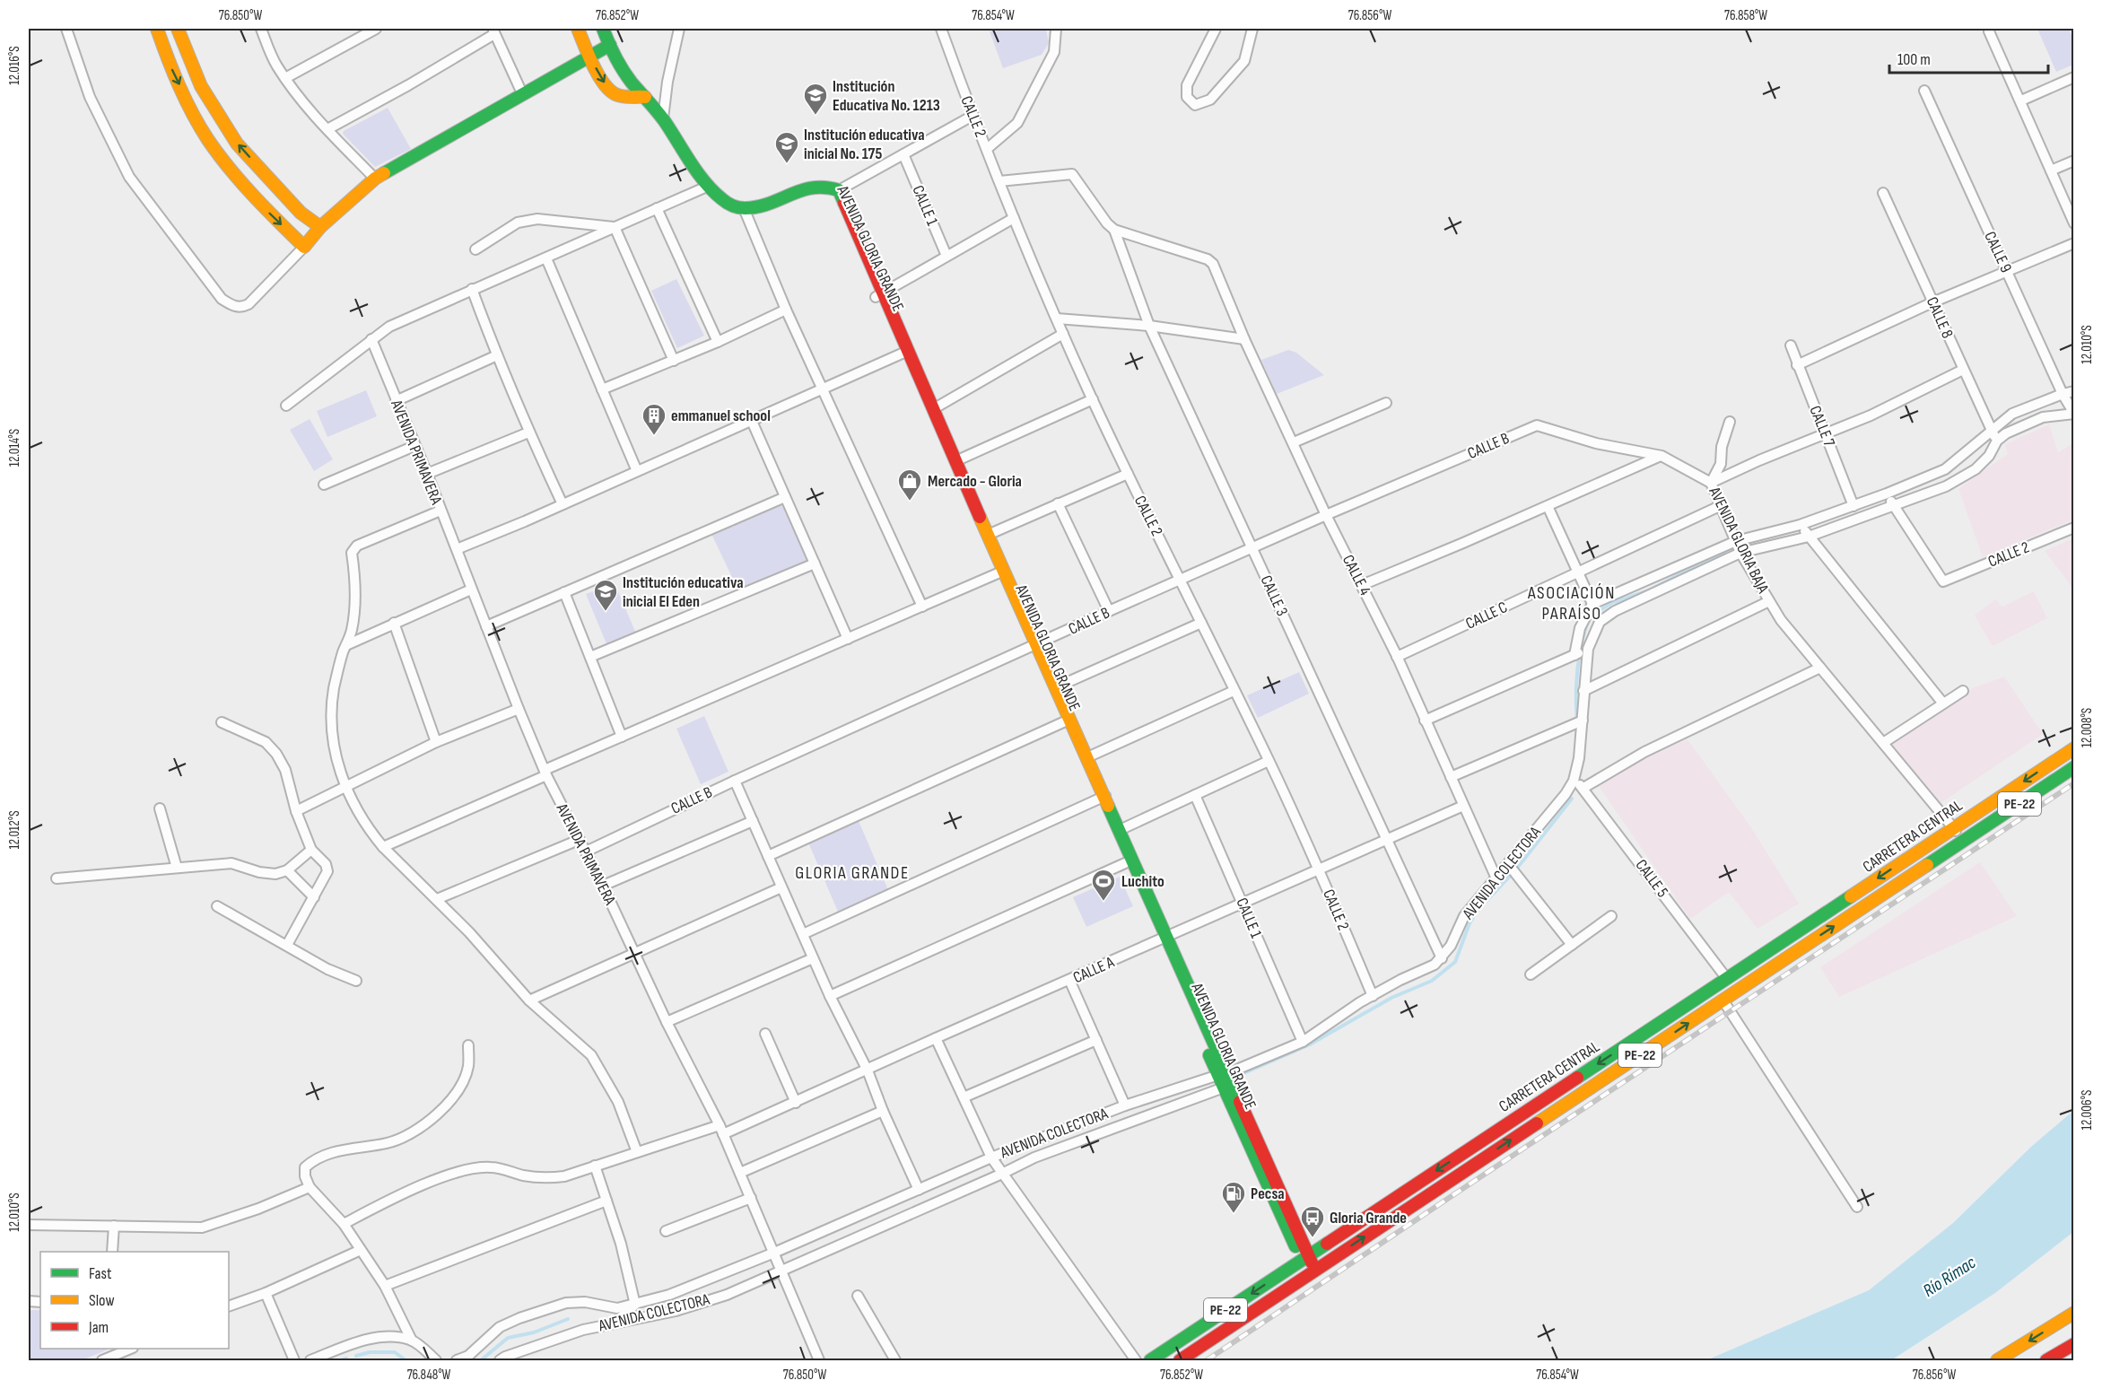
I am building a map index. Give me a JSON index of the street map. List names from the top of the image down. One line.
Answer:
{"streets":{"main road":["AVENIDA GLORIA GRANDE","PE-22","CARRETERA CENTRAL"],"street":["CALLE 2","CALLE 1","CALLE 9","CALLE 8","CALLE 7","CALLE B","AVENIDA PRIMAVERA","AVENIDA GLORIA BAJA","CALLE 4","CALLE 3","CALLE C","AVENIDA COLECTORA","CALLE 5","CALLE A"]},"crossings":[["CALLE 2","CALLE B"],["CALLE 2","AVENIDA COLECTORA"],["CALLE 2","CALLE A"],["CALLE 1","AVENIDA COLECTORA"],["CALLE 1","CALLE A"],["AVENIDA GLORIA GRANDE","CALLE B"],["AVENIDA GLORIA GRANDE","CARRETERA CENTRAL"],["AVENIDA GLORIA GRANDE","AVENIDA COLECTORA"],["AVENIDA GLORIA GRANDE","CALLE A"],["CALLE B","AVENIDA PRIMAVERA"],["CALLE B","AVENIDA GLORIA BAJA"],["CALLE B","CALLE 4"],["CALLE B","CALLE 3"],["AVENIDA PRIMAVERA","AVENIDA COLECTORA"],["AVENIDA PRIMAVERA","CALLE A"],["AVENIDA GLORIA BAJA","CALLE C"],["AVENIDA GLORIA BAJA","CARRETERA CENTRAL"],["CALLE 4","CALLE 3"],["CALLE 4","CALLE C"],["CALLE 4","AVENIDA COLECTORA"],["CALLE 4","CALLE A"],["CALLE 3","AVENIDA COLECTORA"],["CALLE 3","CALLE A"],["CARRETERA CENTRAL","CALLE 5"],["AVENIDA COLECTORA","CALLE 5"]],"districts":["ASOCIACIÓN PARAÍSO","GLORIA GRANDE"],"water":["Río Rímac"],"places":{"school or university":["Institución Educativa No. 1213","Institución educativa inicial No. 175","Institución educativa inicial El Eden"],"building":["emmanuel school"],"shop":["Mercado - Gloria"],"sports":["Luchito"],"fuel station":["Pecsa"],"bus stop":["Gloria Grande"]},"legend":["Fast","Slow","Jam"],"scale_bar":"100 m","coordinates":["76.850°W","76.852°W","76.854°W","76.856°W","76.858°W","12.016°S","12.010°S","12.014°S","12.008°S","12.012°S","12.006°S","76.848°W"]}
